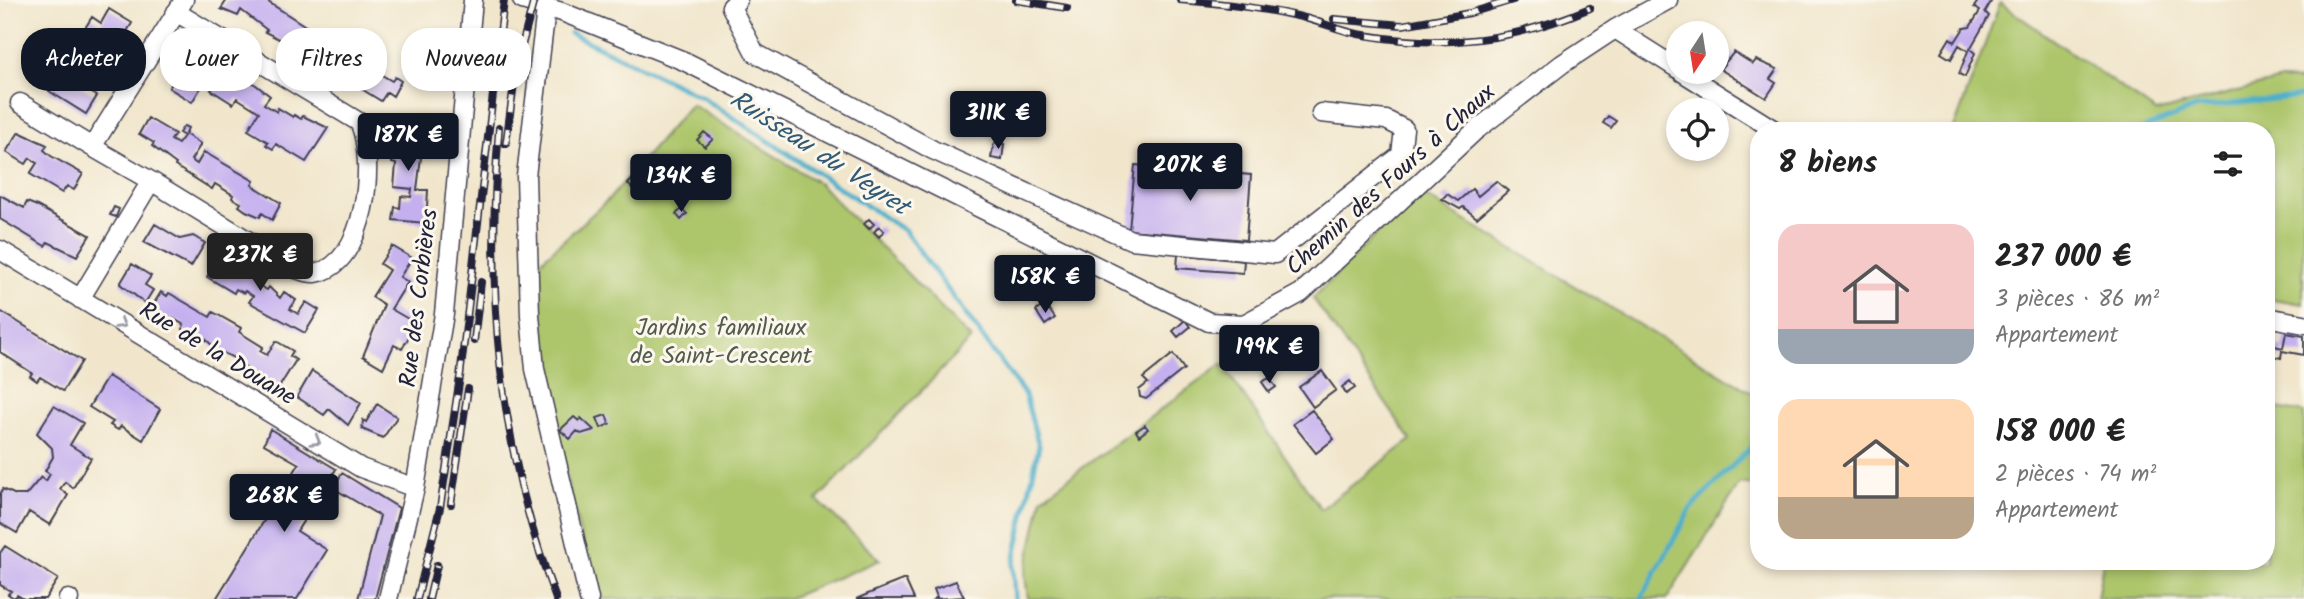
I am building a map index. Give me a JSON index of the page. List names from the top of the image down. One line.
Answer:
{"streets":{"street":["Chemin des Fours à Chaux","Rue des Corbières","Rue de la Douane"]},"crossings":[["Rue des Corbières","Rue de la Douane"]],"one_way":["Rue de la Douane"],"water":["Ruisseau du Veyret"],"parks":["Jardins familiaux de Saint-Crescent"],"north":"bottom","page":{"chip":["Acheter","Louer","Filtres","Nouveau"],"price":["311K €","187K €","207K €","134K €","237K €","158K €","199K €","268K €"],"heading":"8 biens","list":[{"name":"237 000 €","note":"3 pièces · 86 m² · Appartement"},{"name":"158 000 €","note":"2 pièces · 74 m² · Appartement"}]}}
